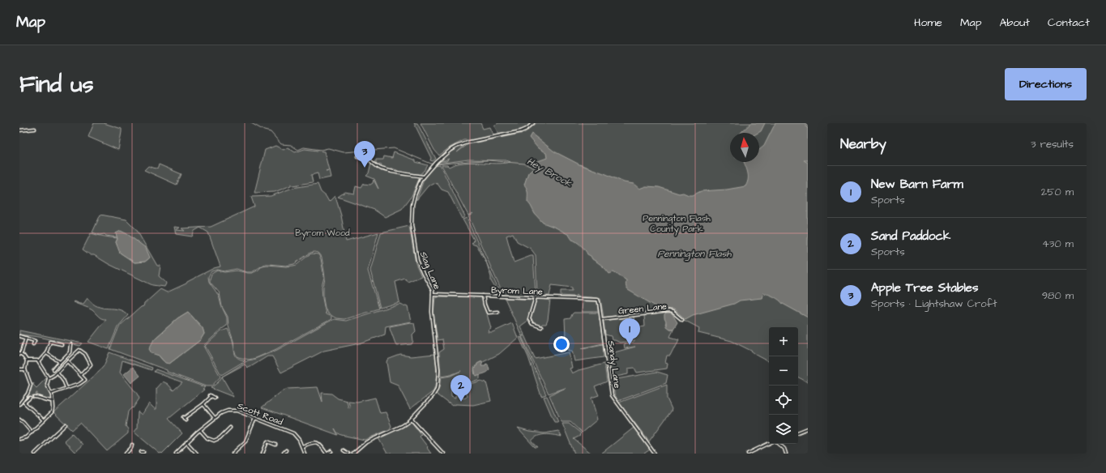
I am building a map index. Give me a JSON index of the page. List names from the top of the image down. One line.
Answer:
{"streets":{"street":["Slag Lane","Byrom Lane","Green Lane","Sandy Lane","Scott Road"]},"crossings":[["Slag Lane","Byrom Lane"],["Byrom Lane","Sandy Lane"],["Green Lane","Sandy Lane"]],"water":["Hey Brook","Pennington Flash"],"parks":["Pennington Flash County Park","Byrom Wood"],"north":"top","page":{"header":"Map","nav":["Home","Map","About","Contact"],"buttons":"Directions","title":"Find us","heading":["Nearby","3 results"],"pins":["3","1","2"],"list":[{"mark":"1","name":"New Barn Farm","note":"Sports","value":"250 m"},{"mark":"2","name":"Sand Paddock","note":"Sports","value":"430 m"},{"mark":"3","name":"Apple Tree Stables","note":"Sports · Lightshaw Croft","value":"980 m"}],"map_buttons":["+","−"]}}
